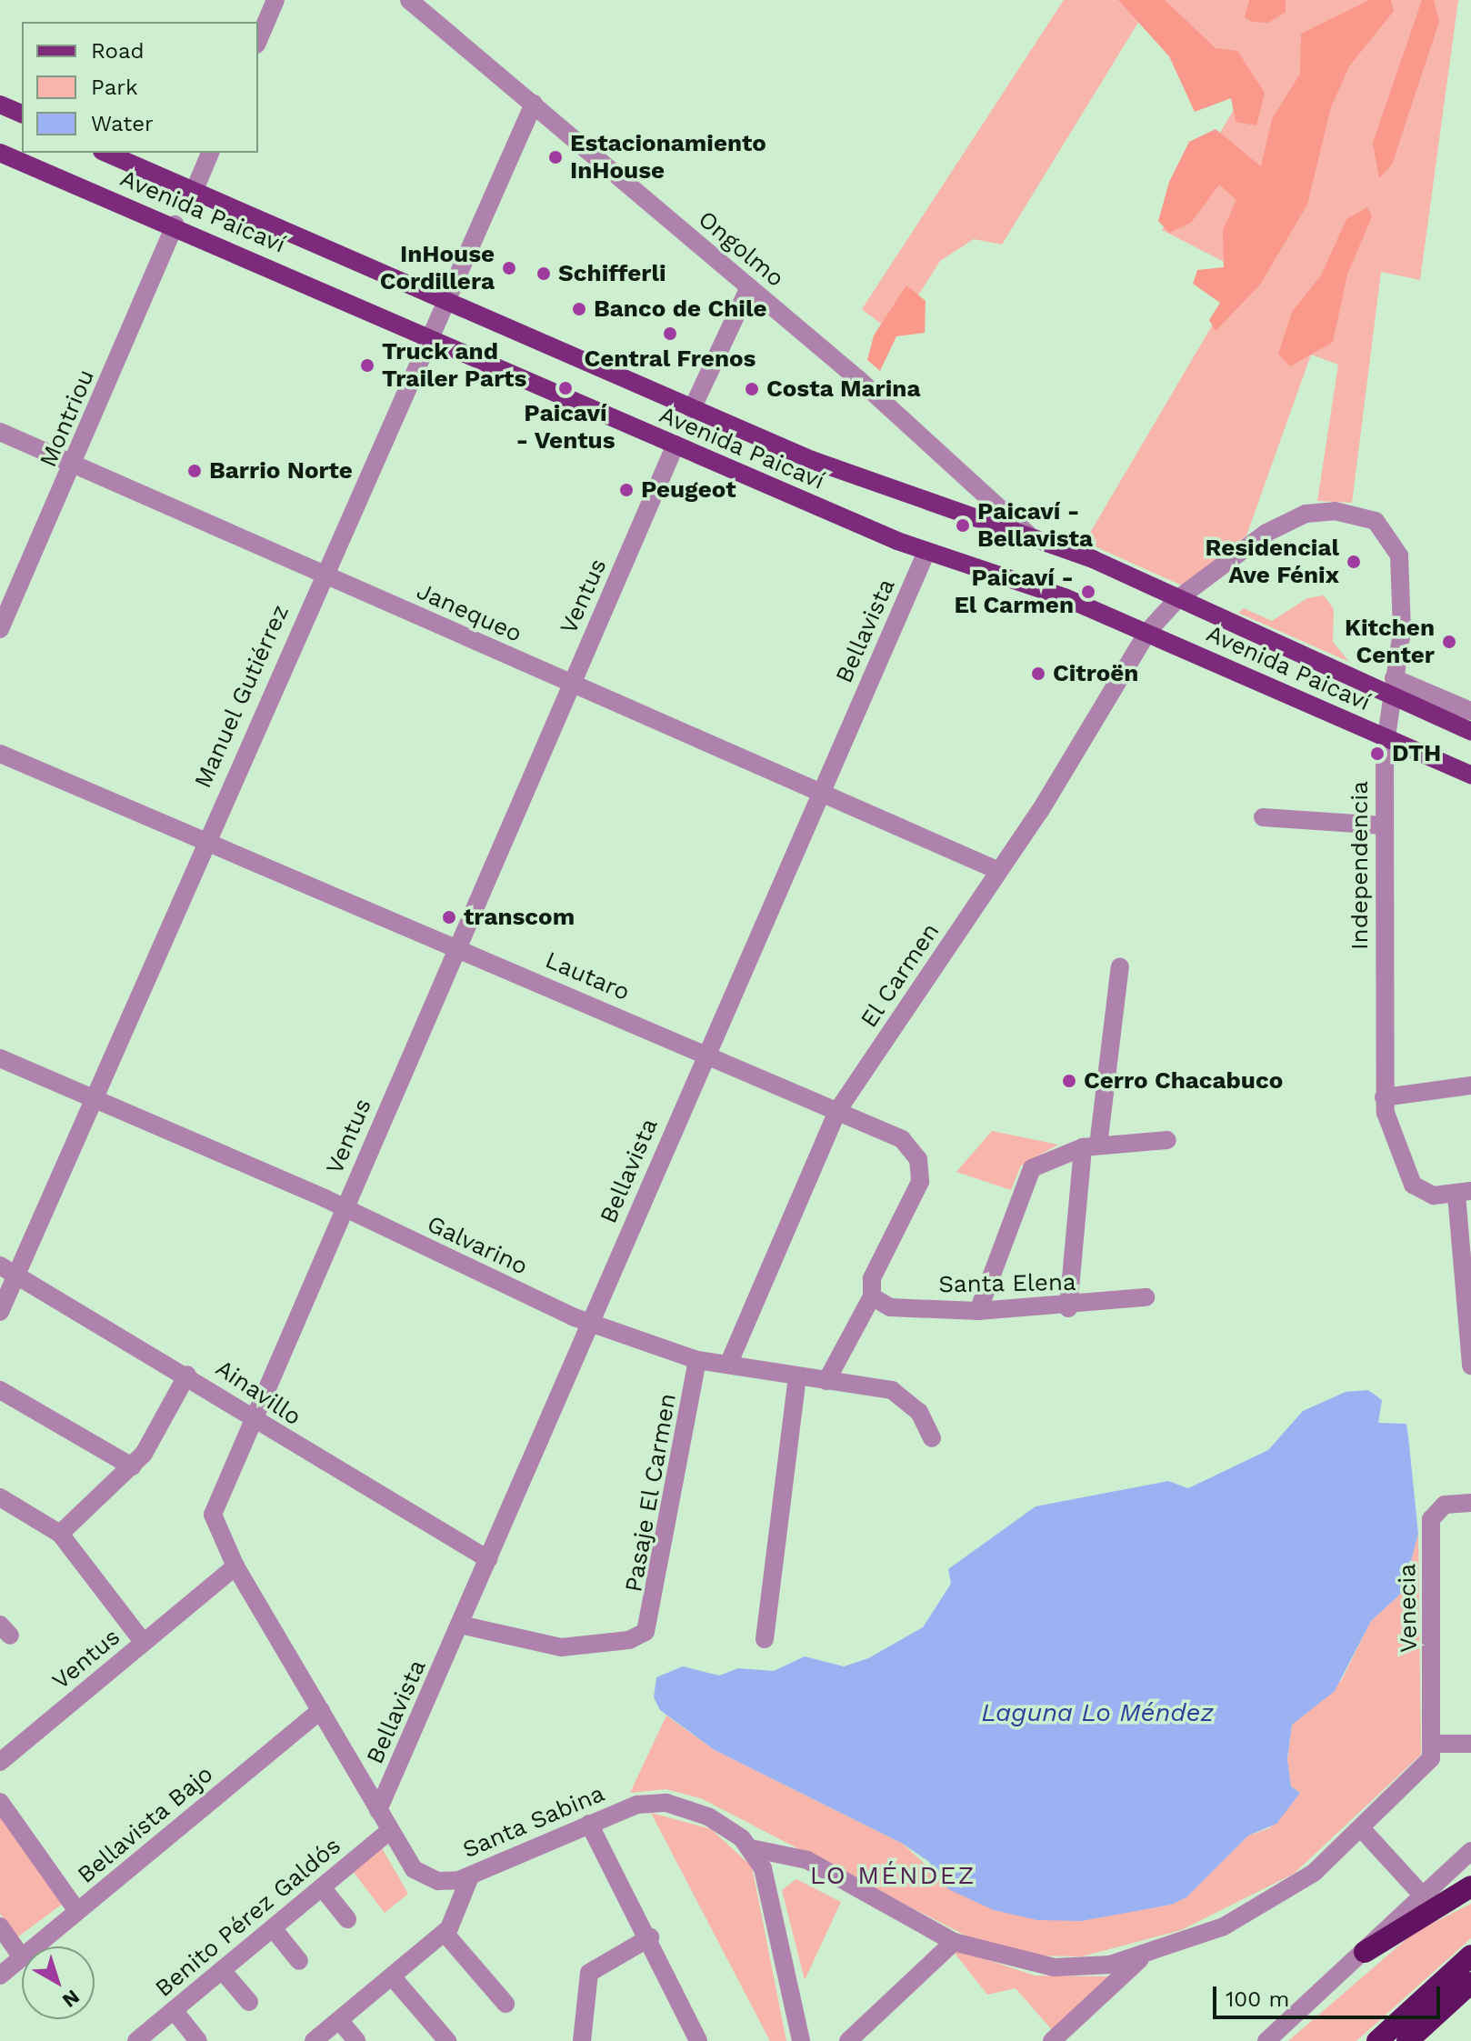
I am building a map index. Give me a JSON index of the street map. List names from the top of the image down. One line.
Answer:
{"streets":{"main road":["Avenida Paicaví"],"street":["Ongolmo","Montriou","Ventus","Janequeo","Bellavista","Manuel Gutiérrez","Independencia","El Carmen","Lautaro","Galvarino","Santa Elena","Ainavillo","Pasaje El Carmen","Venecia","Santa Sabina","Bellavista Bajo","Benito Pérez Galdós"]},"crossings":[["Avenida Paicaví","Ongolmo"],["Avenida Paicaví","Montriou"],["Avenida Paicaví","Ventus"],["Avenida Paicaví","Bellavista"],["Avenida Paicaví","Manuel Gutiérrez"],["Avenida Paicaví","Independencia"],["Avenida Paicaví","El Carmen"],["Ongolmo","Manuel Gutiérrez"],["Montriou","Janequeo"],["Ventus","Janequeo"],["Ventus","Lautaro"],["Ventus","Galvarino"],["Ventus","Ainavillo"],["Ventus","Santa Sabina"],["Janequeo","Bellavista"],["Janequeo","Manuel Gutiérrez"],["Janequeo","El Carmen"],["Bellavista","Lautaro"],["Bellavista","Galvarino"],["Bellavista","Ainavillo"],["Bellavista","Pasaje El Carmen"],["Bellavista","Santa Sabina"],["Manuel Gutiérrez","Lautaro"],["Manuel Gutiérrez","Galvarino"],["Manuel Gutiérrez","Ainavillo"],["Independencia","El Carmen"],["El Carmen","Lautaro"],["El Carmen","Galvarino"],["Lautaro","Galvarino"],["Lautaro","Santa Elena"],["Galvarino","Pasaje El Carmen"],["Santa Sabina","Bellavista Bajo"],["Santa Sabina","Benito Pérez Galdós"]],"districts":["LO MÉNDEZ"],"water":["Laguna Lo Méndez"],"places":["Estacionamiento InHouse","InHouse Cordillera","Schifferli","Banco de Chile","Central Frenos","Truck and Trailer Parts","Paicaví - Ventus","Costa Marina","Barrio Norte","Peugeot","Paicaví - Bellavista","Residencial Ave Fénix","Paicaví - El Carmen","Kitchen Center","Citroën","DTH","transcom","Cerro Chacabuco"],"legend":["Road","Park","Water"],"scale_bar":"100 m","north":"bottom right"}
